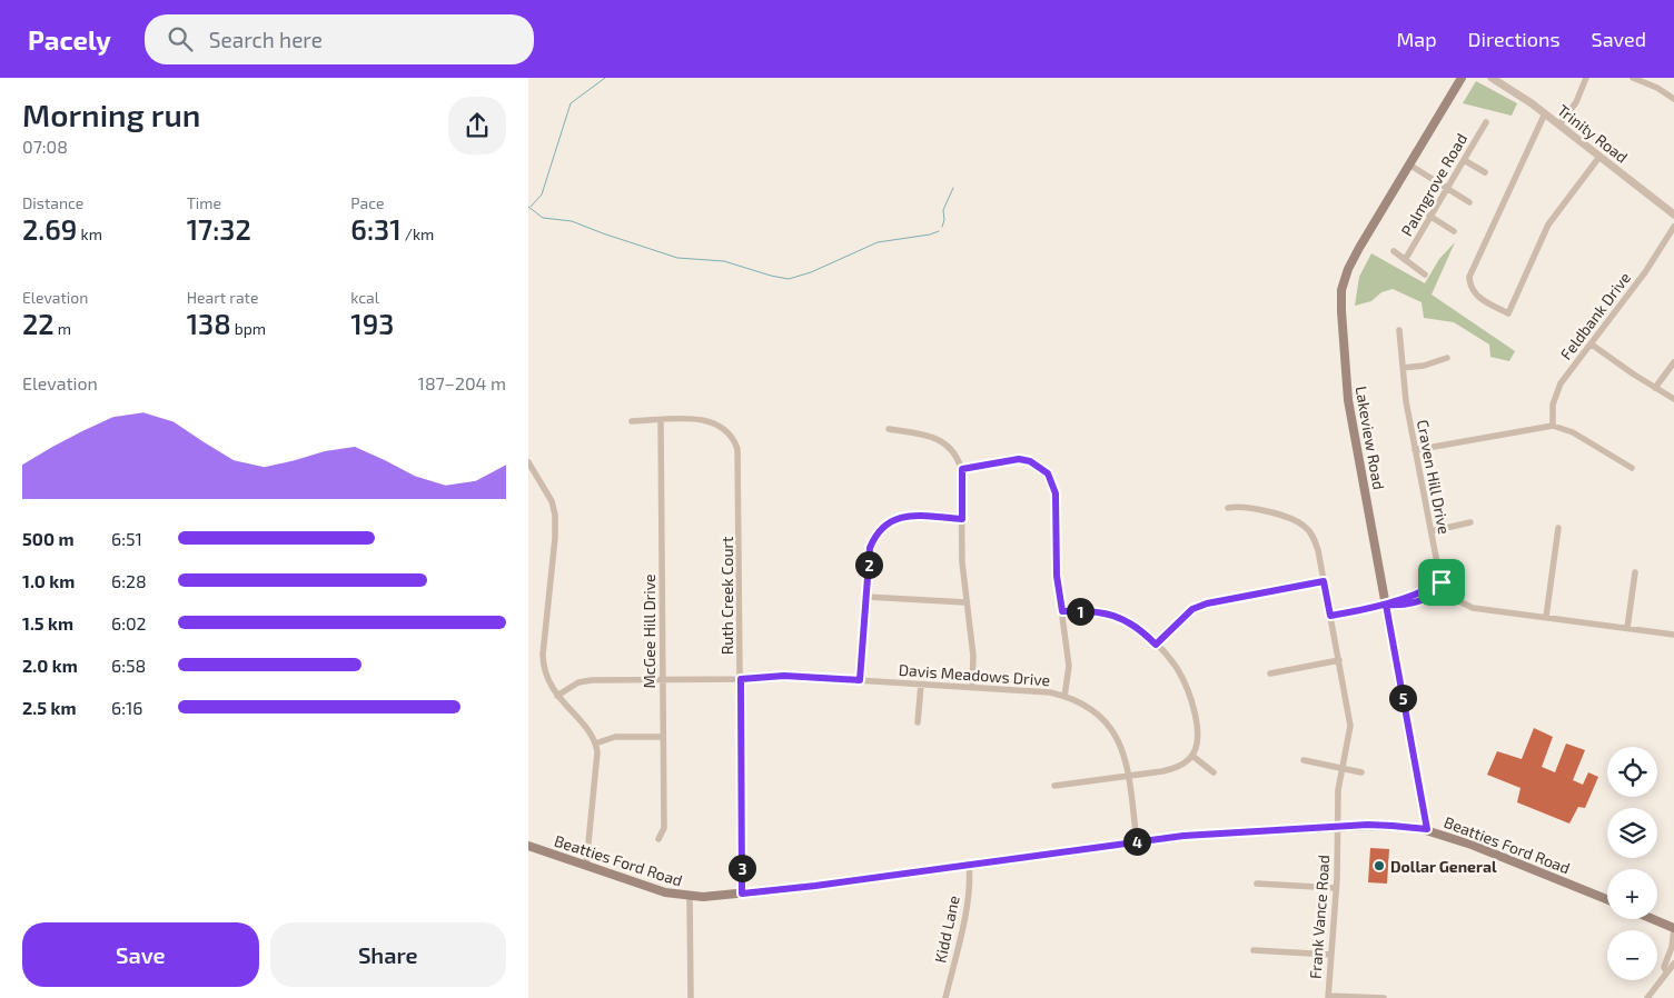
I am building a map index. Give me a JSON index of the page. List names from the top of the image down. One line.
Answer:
{"streets":{"main road":["Lakeview Road","Beatties Ford Road"],"street":["Trinity Road","Palmgrove Road","Feldbank Drive","Craven Hill Drive","Ruth Creek Court","McGee Hill Drive","Davis Meadows Drive","Frank Vance Road","Kidd Lane"]},"crossings":[["Lakeview Road","Beatties Ford Road"],["Ruth Creek Court","McGee Hill Drive"],["Ruth Creek Court","Davis Meadows Drive"],["Ruth Creek Court","Beatties Ford Road"],["McGee Hill Drive","Davis Meadows Drive"],["Davis Meadows Drive","Beatties Ford Road"],["Beatties Ford Road","Frank Vance Road"],["Beatties Ford Road","Kidd Lane"]],"places":["Dollar General"],"page":{"header":"Pacely","search":"Search here","nav":["Map","Directions","Saved"],"heading":["Morning run","07:08"],"stats":[["Distance","2.69 km"],["Time","17:32"],["Pace","6:31 /km"],["Elevation","22 m"],["Heart rate","138 bpm"],["kcal","193"]],"chart":["Elevation","187–204 m"],"list":[{"name":"500 m","note":"6:51"},{"name":"1.0 km","note":"6:28"},{"name":"1.5 km","note":"6:02"},{"name":"2.0 km","note":"6:58"},{"name":"2.5 km","note":"6:16"}],"pins":["2","1","5","4","3"],"map_buttons":["+","−"],"buttons":["Save","Share"]}}
